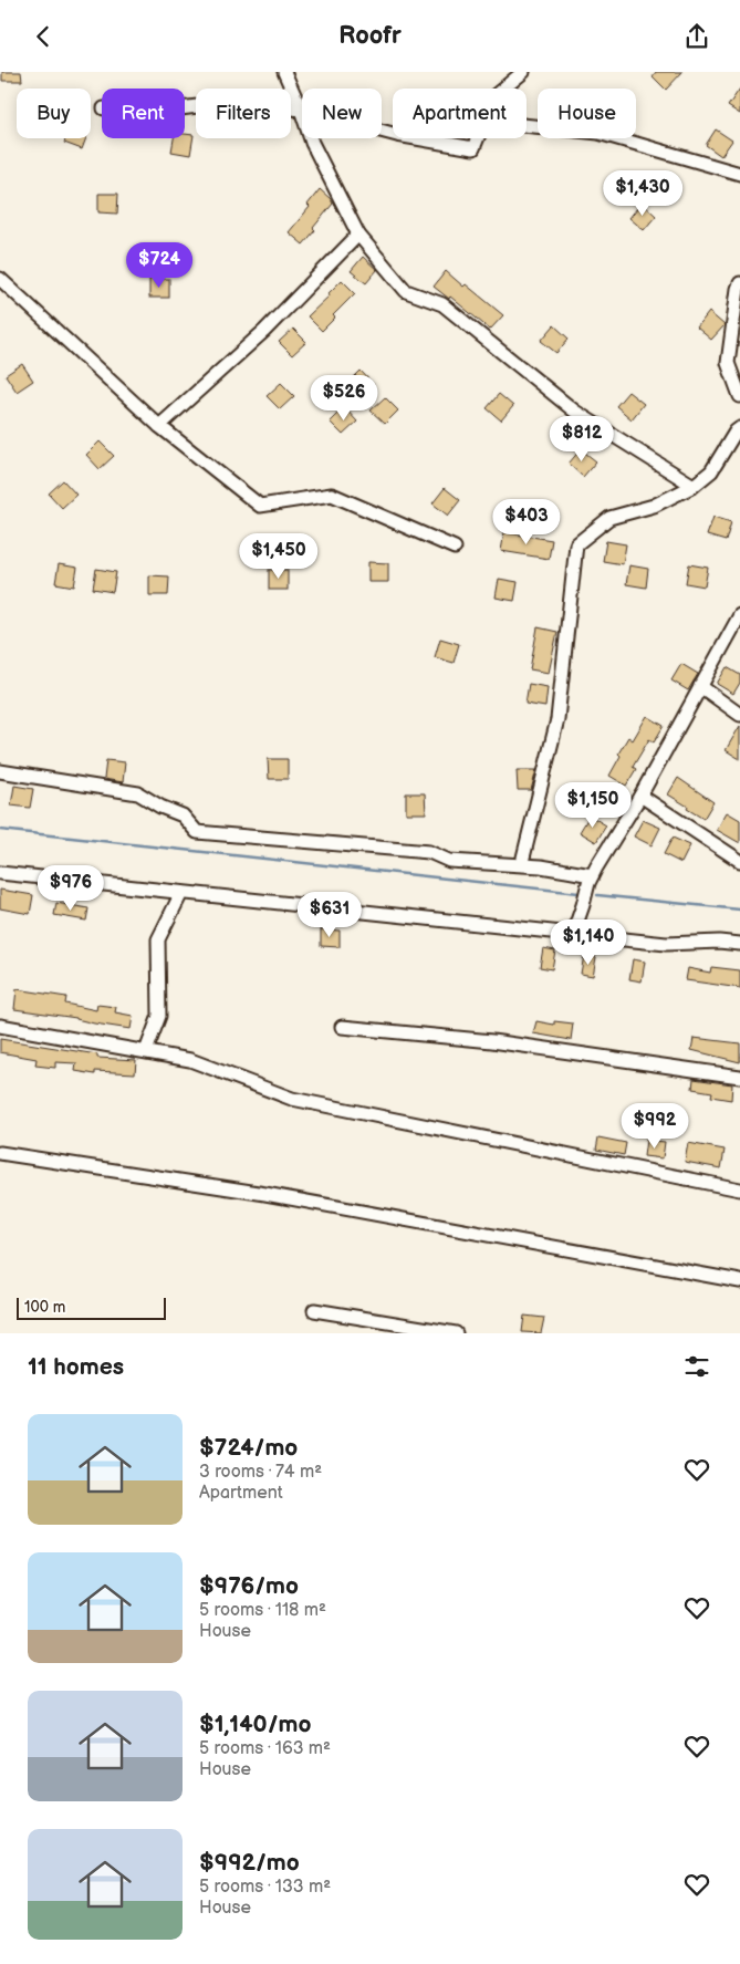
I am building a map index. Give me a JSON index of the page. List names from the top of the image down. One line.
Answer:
{"scale_bar":"100 m","page":{"header":"Roofr","chip":["Buy","Rent","Filters","New","Apartment","House"],"price":["$1,430","$724","$526","$812","$403","$1,450","$1,150","$976","$631","$1,140","$992"],"scale":"100 m","heading":"11 homes","list":[{"name":"$724/mo","note":"3 rooms · 74 m² · Apartment"},{"name":"$976/mo","note":"5 rooms · 118 m² · House"},{"name":"$1,140/mo","note":"5 rooms · 163 m² · House"},{"name":"$992/mo","note":"5 rooms · 133 m² · House"}]}}
